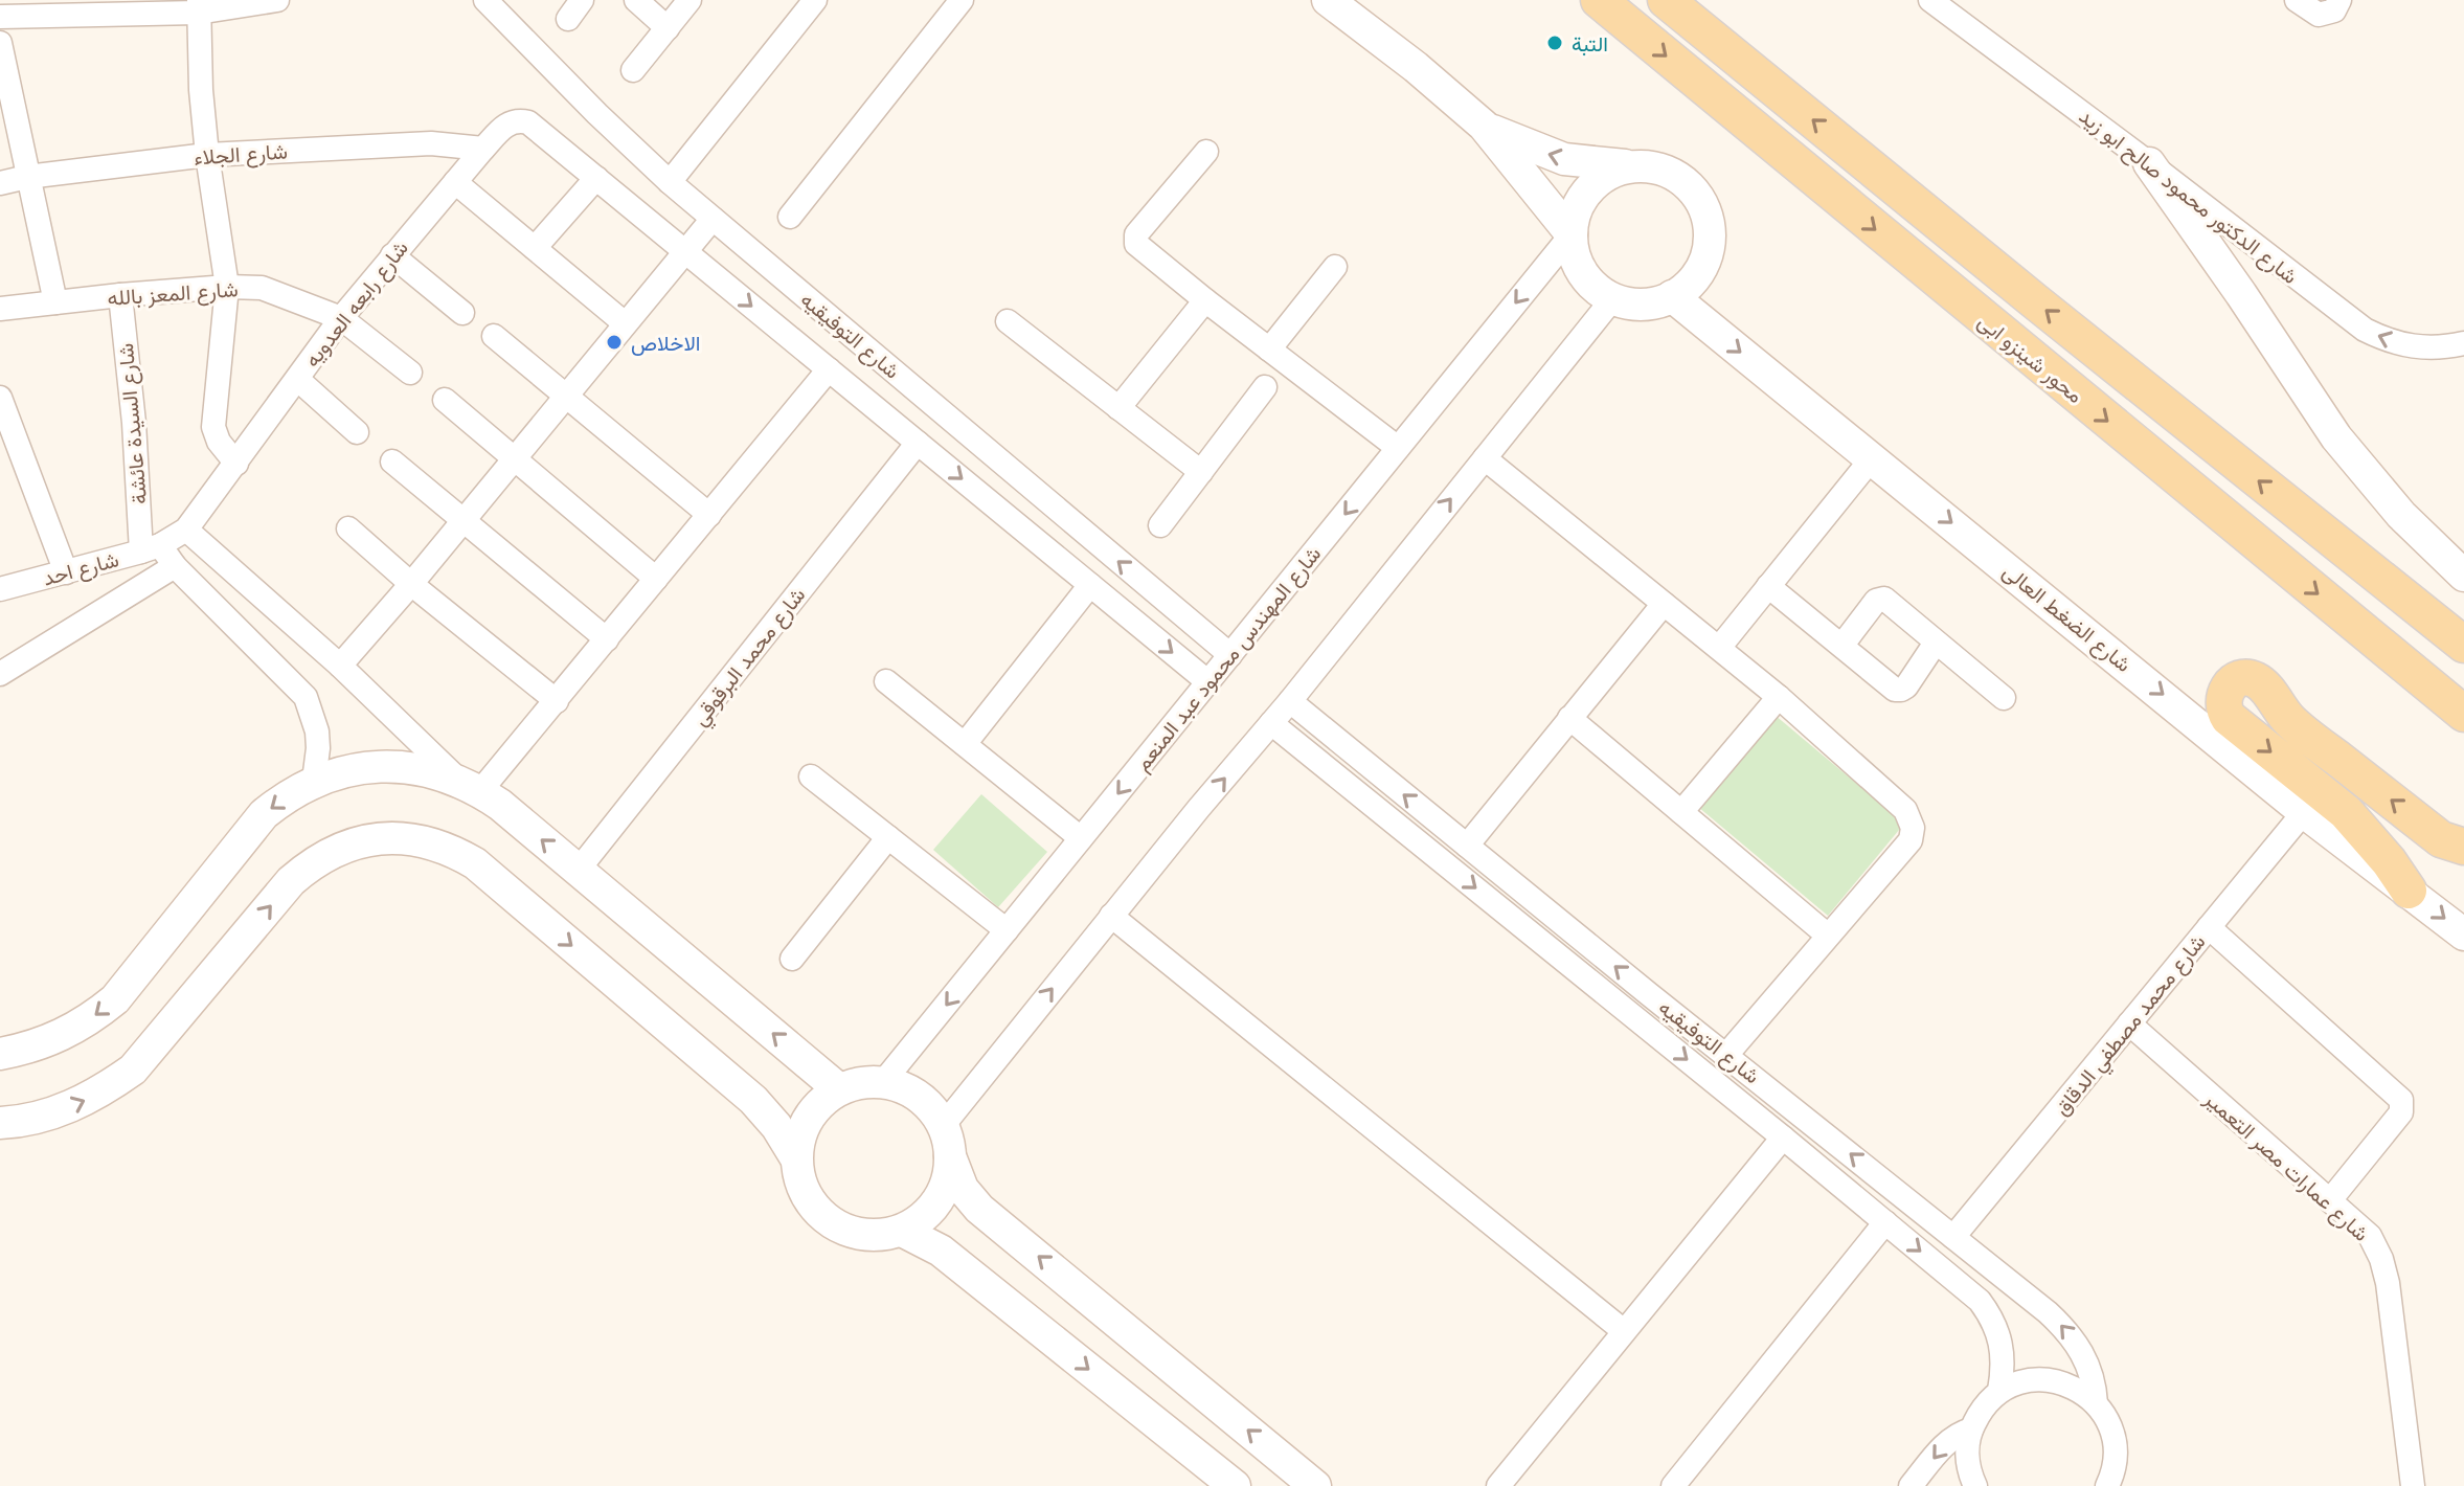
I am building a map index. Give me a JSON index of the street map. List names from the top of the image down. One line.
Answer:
{"streets":{"main road":["محور شينزو ابى"],"street":["شارع الجلاء","شارع الدكتور محمود صالح ابو زيد","شارع المعز بالله","شارع رابعه العدويه","شارع التوفيقيه","شارع السيدة عائشة","شارع احد","شارع الضغط العالى","شارع محمد البرقوقي","شارع المهندس محمود عبد المنعم","شارع محمد مصطفي الدقاق","شارع عمارات مصر التعمير"]},"crossings":[["شارع الجلاء","شارع رابعه العدويه"],["شارع الجلاء","شارع التوفيقيه"],["شارع المعز بالله","شارع رابعه العدويه"],["شارع المعز بالله","شارع السيدة عائشة"],["شارع رابعه العدويه","شارع التوفيقيه"],["شارع رابعه العدويه","شارع السيدة عائشة"],["شارع رابعه العدويه","شارع احد"],["شارع التوفيقيه","شارع محمد البرقوقي"],["شارع التوفيقيه","شارع المهندس محمود عبد المنعم"],["شارع التوفيقيه","شارع محمد مصطفي الدقاق"],["شارع السيدة عائشة","شارع احد"],["شارع الضغط العالى","شارع المهندس محمود عبد المنعم"],["شارع الضغط العالى","شارع محمد مصطفي الدقاق"],["شارع محمد مصطفي الدقاق","شارع عمارات مصر التعمير"]],"places":["التبة","الاخلاص"]}
